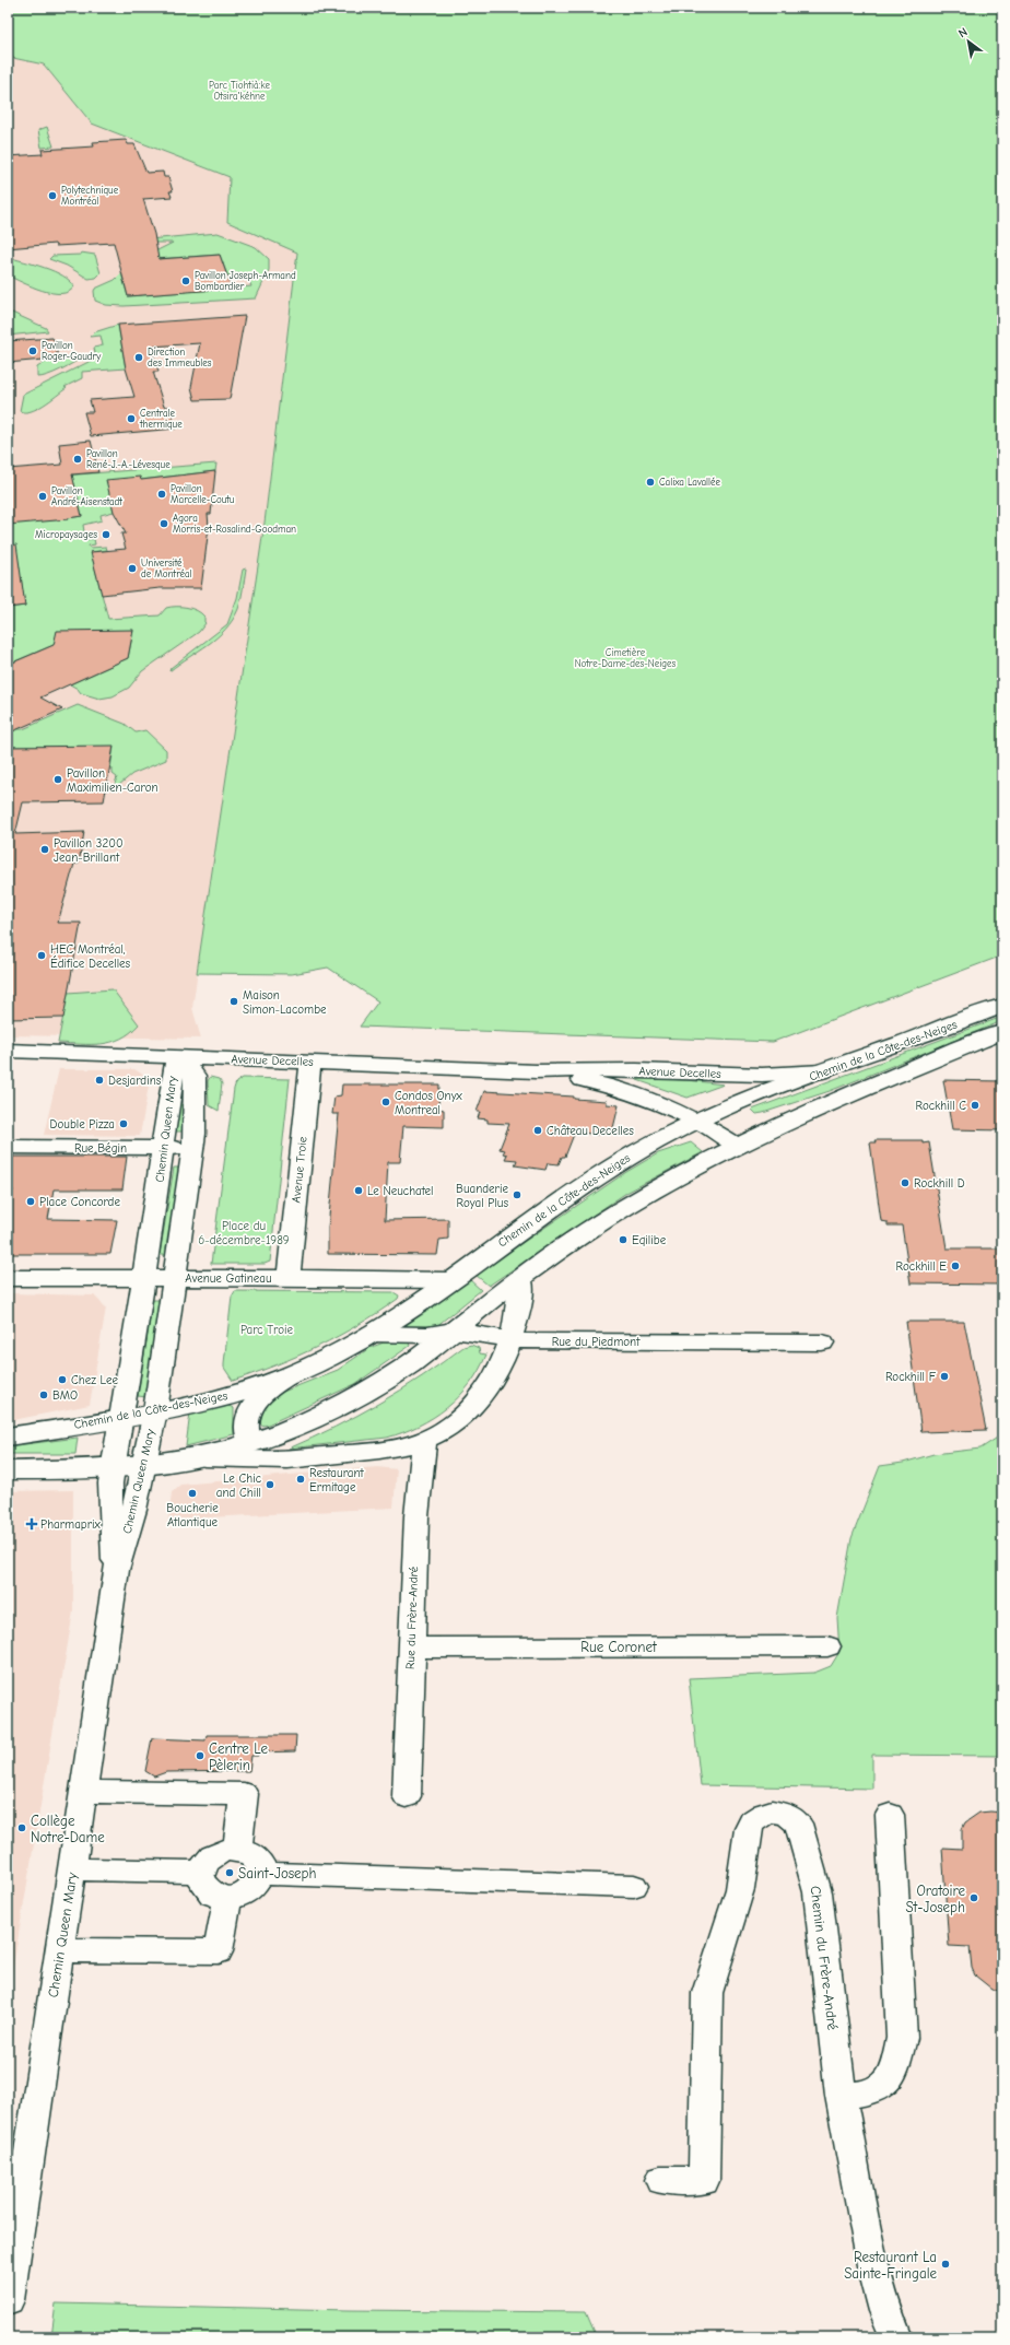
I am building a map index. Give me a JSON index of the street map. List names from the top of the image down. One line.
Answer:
{"streets":{"main road":["Chemin de la Côte-des-Neiges"],"street":["Avenue Decelles","Chemin Queen Mary","Rue Bégin","Avenue Troie","Avenue Gatineau","Rue du Piedmont","Rue du Frère-André","Rue Coronet","Chemin du Frère-André"]},"crossings":[["Chemin de la Côte-des-Neiges","Avenue Decelles"],["Chemin de la Côte-des-Neiges","Chemin Queen Mary"],["Chemin de la Côte-des-Neiges","Avenue Gatineau"],["Chemin de la Côte-des-Neiges","Rue du Piedmont"],["Chemin de la Côte-des-Neiges","Rue du Frère-André"],["Avenue Decelles","Chemin Queen Mary"],["Avenue Decelles","Avenue Troie"],["Chemin Queen Mary","Rue Bégin"],["Chemin Queen Mary","Avenue Gatineau"],["Avenue Troie","Avenue Gatineau"],["Rue du Frère-André","Rue Coronet"]],"parks":["Parc Tiohtià:ke Otsira'kéhne","Cimetière Notre-Dame-des-Neiges","Place du 6-décembre-1989","Parc Troie"],"places":{"other":["Polytechnique Montréal","Pavillon Joseph-Armand Bombardier","Pavillon Roger-Gaudry","Direction des Immeubles","Centrale thermique","Pavillon René-J.-A.-Lévesque","Calixa Lavallée","Pavillon Marcelle-Coutu","Pavillon André-Aisenstadt","Agora Morris-et-Rosalind-Goodman","Micropaysages","Université de Montréal","Pavillon Maximilien-Caron","Pavillon 3200 Jean-Brillant","HEC Montréal, Édifice Decelles","Maison Simon-Lacombe","Desjardins","Condos Onyx Montreal","Rockhill C","Double Pizza","Château Decelles","Rockhill D","Le Neuchatel","Buanderie Royal Plus","Place Concorde","Eqilibe","Rockhill E","Rockhill F","Chez Lee","BMO","Restaurant Ermitage","Le Chic and Chill","Boucherie Atlantique","Centre Le Pèlerin","Collège Notre-Dame","Saint-Joseph","Oratoire St-Joseph","Restaurant La Sainte-Fringale"],"health":["Pharmaprix"]},"north":"top left"}
